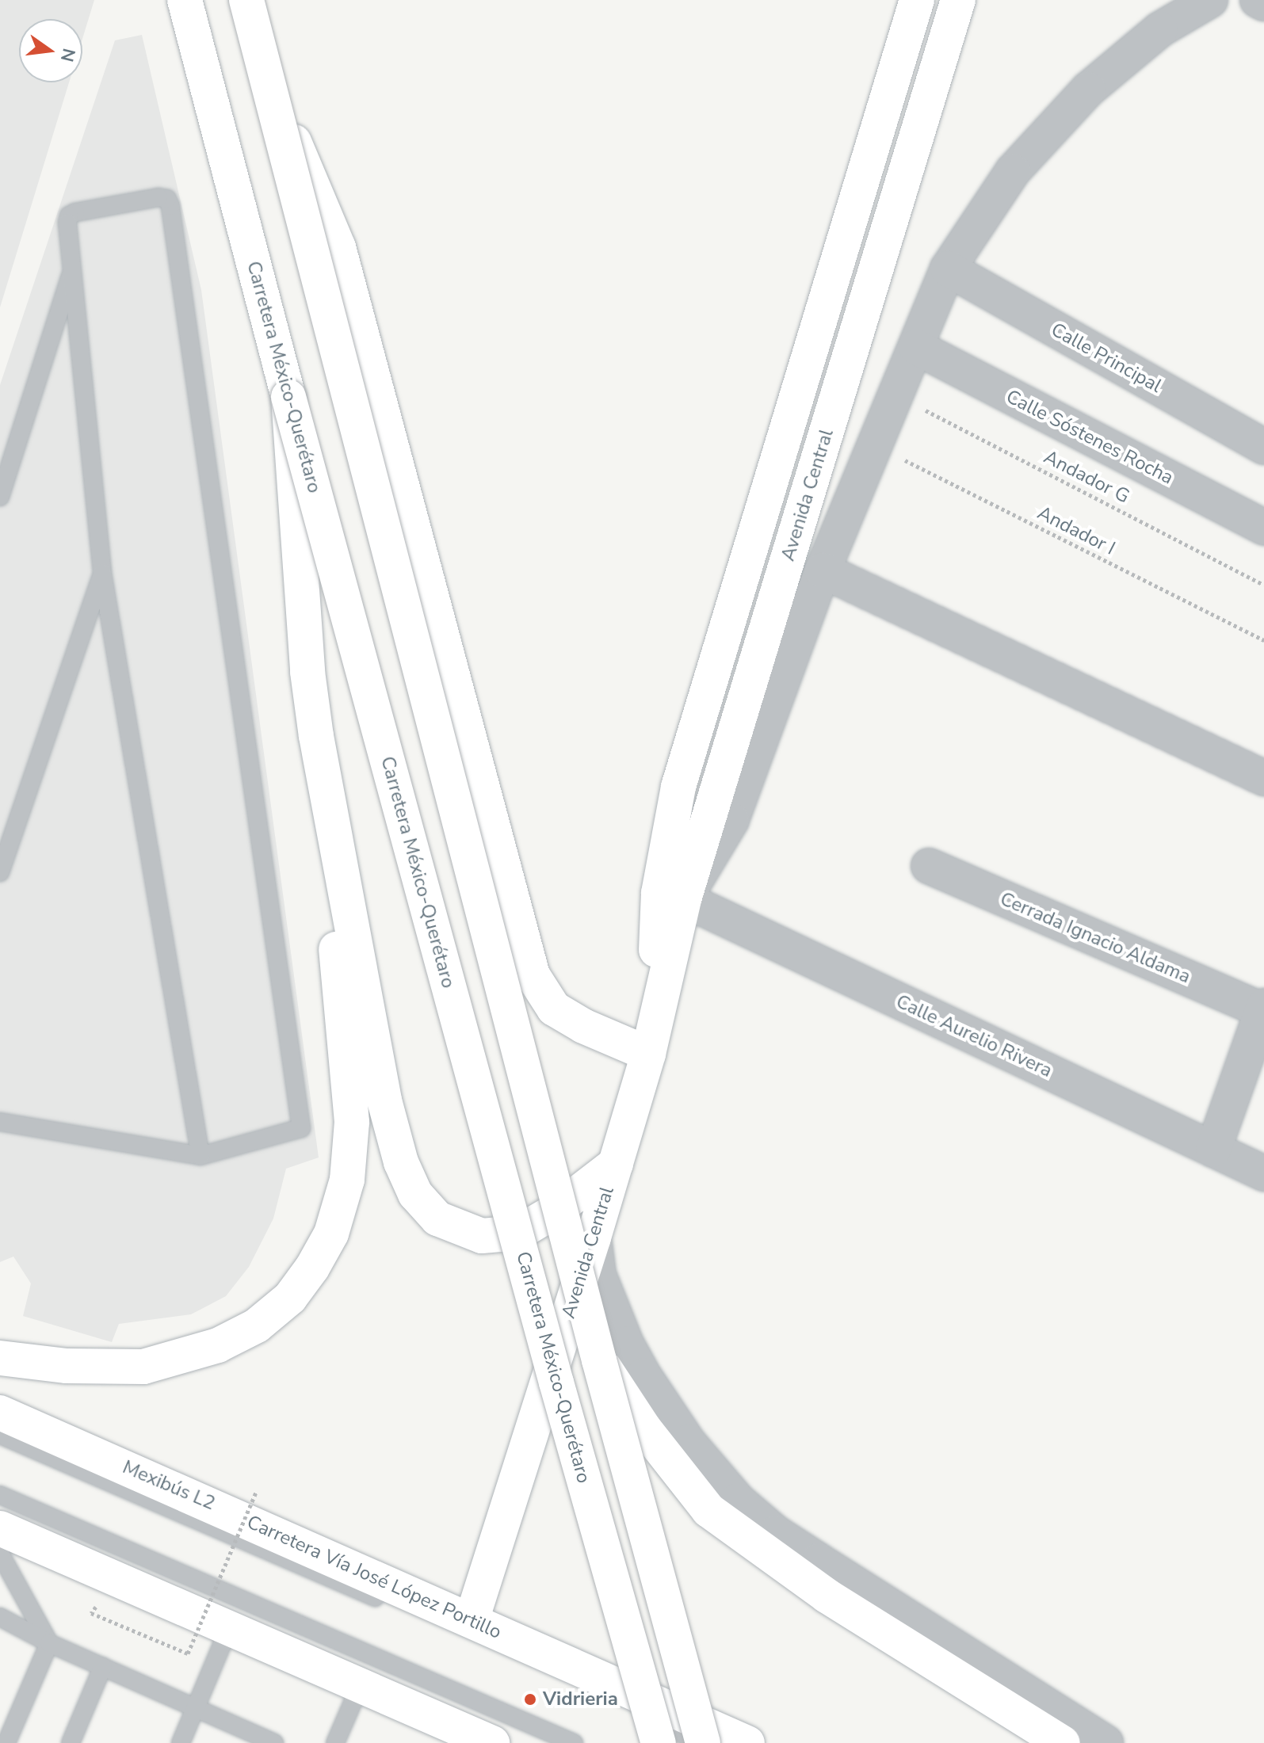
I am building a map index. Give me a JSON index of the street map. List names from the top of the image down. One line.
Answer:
{"streets":{"main road":["Carretera México-Querétaro","Avenida Central","Carretera Vía José López Portillo"],"street":["Calle Principal","Calle Sóstenes Rocha","Cerrada Ignacio Aldama","Calle Aurelio Rivera"],"lane":["Mexibús L2"],"path":["Andador G","Andador I"]},"crossings":[["Avenida Central","Calle Aurelio Rivera"],["Avenida Central","Carretera Vía José López Portillo"]],"places":["Vidrieria"],"north":"right"}
